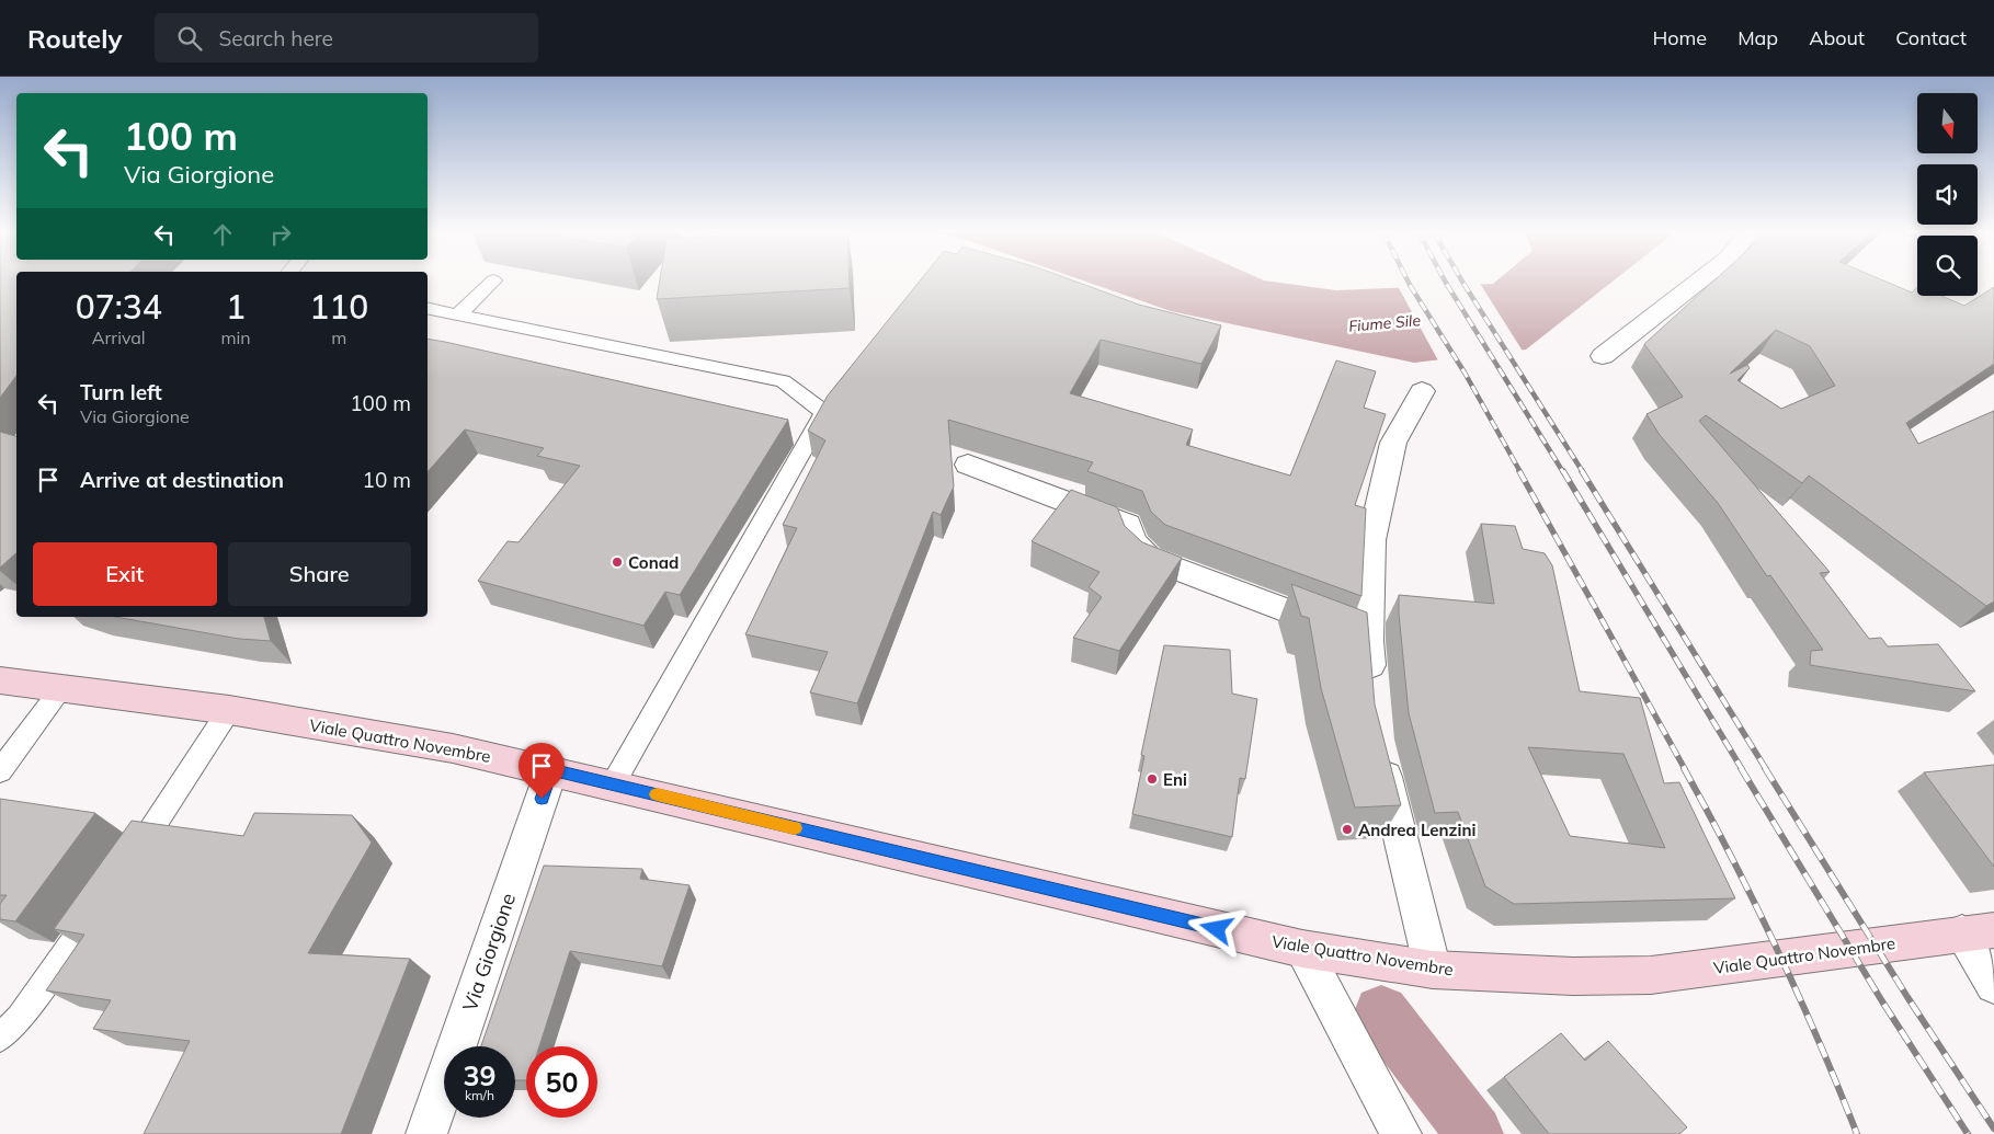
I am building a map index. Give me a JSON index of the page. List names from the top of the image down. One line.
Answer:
{"streets":{"main road":["Viale Quattro Novembre"],"street":["Via Giorgione"]},"crossings":[["Viale Quattro Novembre","Via Giorgione"]],"water":["Fiume Sile"],"places":["Conad","Eni","Andrea Lenzini"],"north":"bottom","page":{"header":"Routely","search":"Search here","nav":["Home","Map","About","Contact"],"turn":["100 m","Via Giorgione"],"eta":["07:34","Arrival","1","min","110","m"],"list":[{"name":"Turn left","note":"Via Giorgione","value":"100 m"},{"name":"Arrive at destination","value":"10 m"}],"buttons":["Exit","Share"],"speed":"39 km/h","limit":"50"}}
